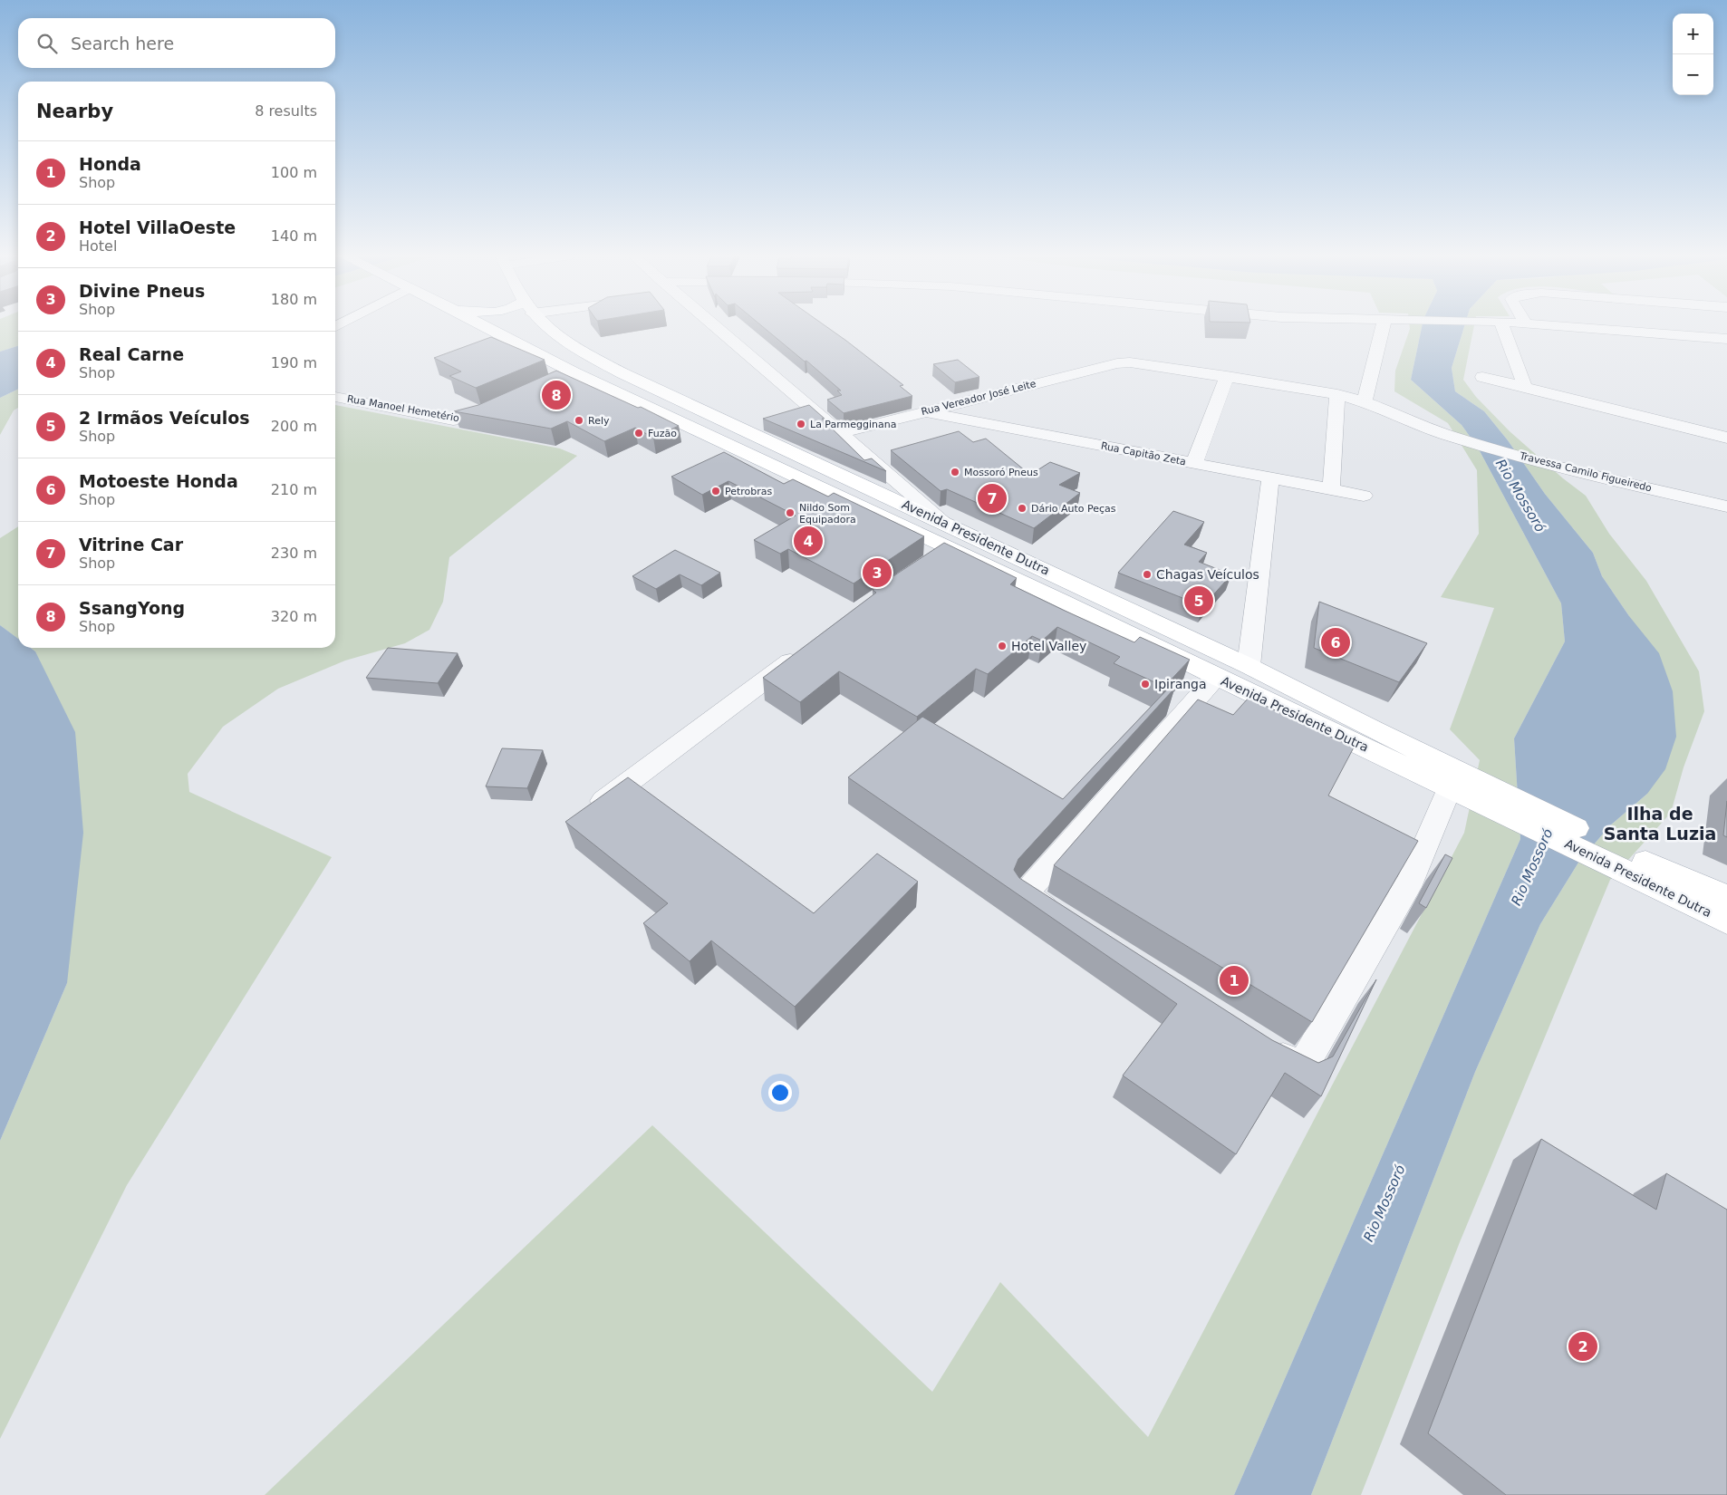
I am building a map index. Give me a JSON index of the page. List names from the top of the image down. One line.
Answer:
{"streets":{"main road":["Avenida Presidente Dutra"],"street":["Rua Vereador José Leite","Rua Manoel Hemetério","Rua Capitão Zeta","Travessa Camilo Figueiredo"]},"crossings":[["Rua Vereador José Leite","Rua Capitão Zeta"],["Rua Vereador José Leite","Travessa Camilo Figueiredo"]],"districts":["Ilha de Santa Luzia"],"water":["Rio Mossoró"],"places":["Rely","La Parmegginana","Fuzão","Mossoró Pneus","Petrobras","Dário Auto Peças","Nildo Som Equipadora","Chagas Veículos","Hotel Valley","Ipiranga"],"page":{"map_buttons":["+","−"],"search":"Search here","heading":["Nearby","8 results"],"list":[{"mark":"1","name":"Honda","note":"Shop","value":"100 m"},{"mark":"2","name":"Hotel VillaOeste","note":"Hotel","value":"140 m"},{"mark":"3","name":"Divine Pneus","note":"Shop","value":"180 m"},{"mark":"4","name":"Real Carne","note":"Shop","value":"190 m"},{"mark":"5","name":"2 Irmãos Veículos","note":"Shop","value":"200 m"},{"mark":"6","name":"Motoeste Honda","note":"Shop","value":"210 m"},{"mark":"7","name":"Vitrine Car","note":"Shop","value":"230 m"},{"mark":"8","name":"SsangYong","note":"Shop","value":"320 m"}],"pins":["8","7","4","3","5","6","1","2"]}}
